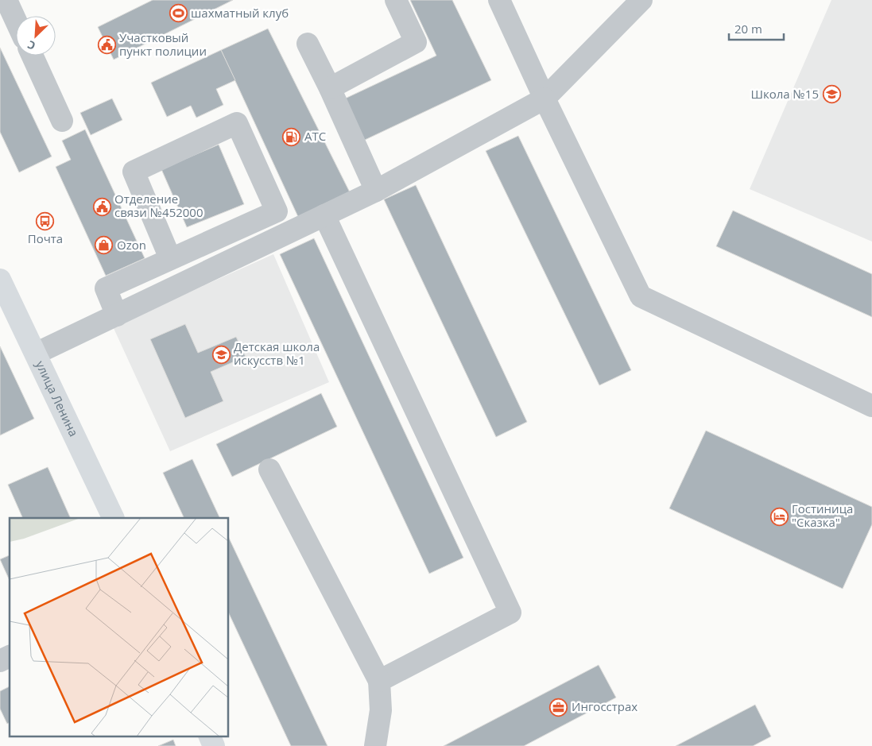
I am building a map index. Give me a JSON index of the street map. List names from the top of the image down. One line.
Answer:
{"streets":{"main road":["улица Ленина"]},"places":{"sports":["шахматный клуб"],"public building":["Участковый пункт полиции","Отделение связи №452000"],"school or university":["Школа №15","Детская школа искусств №1"],"fuel station":["АТС"],"bus stop":["Почта"],"shop":["Ozon"],"hotel":["Гостиница \"Сказка\""],"office":["Ингосстрах"]},"scale_bar":"20 m","north":"bottom left"}
